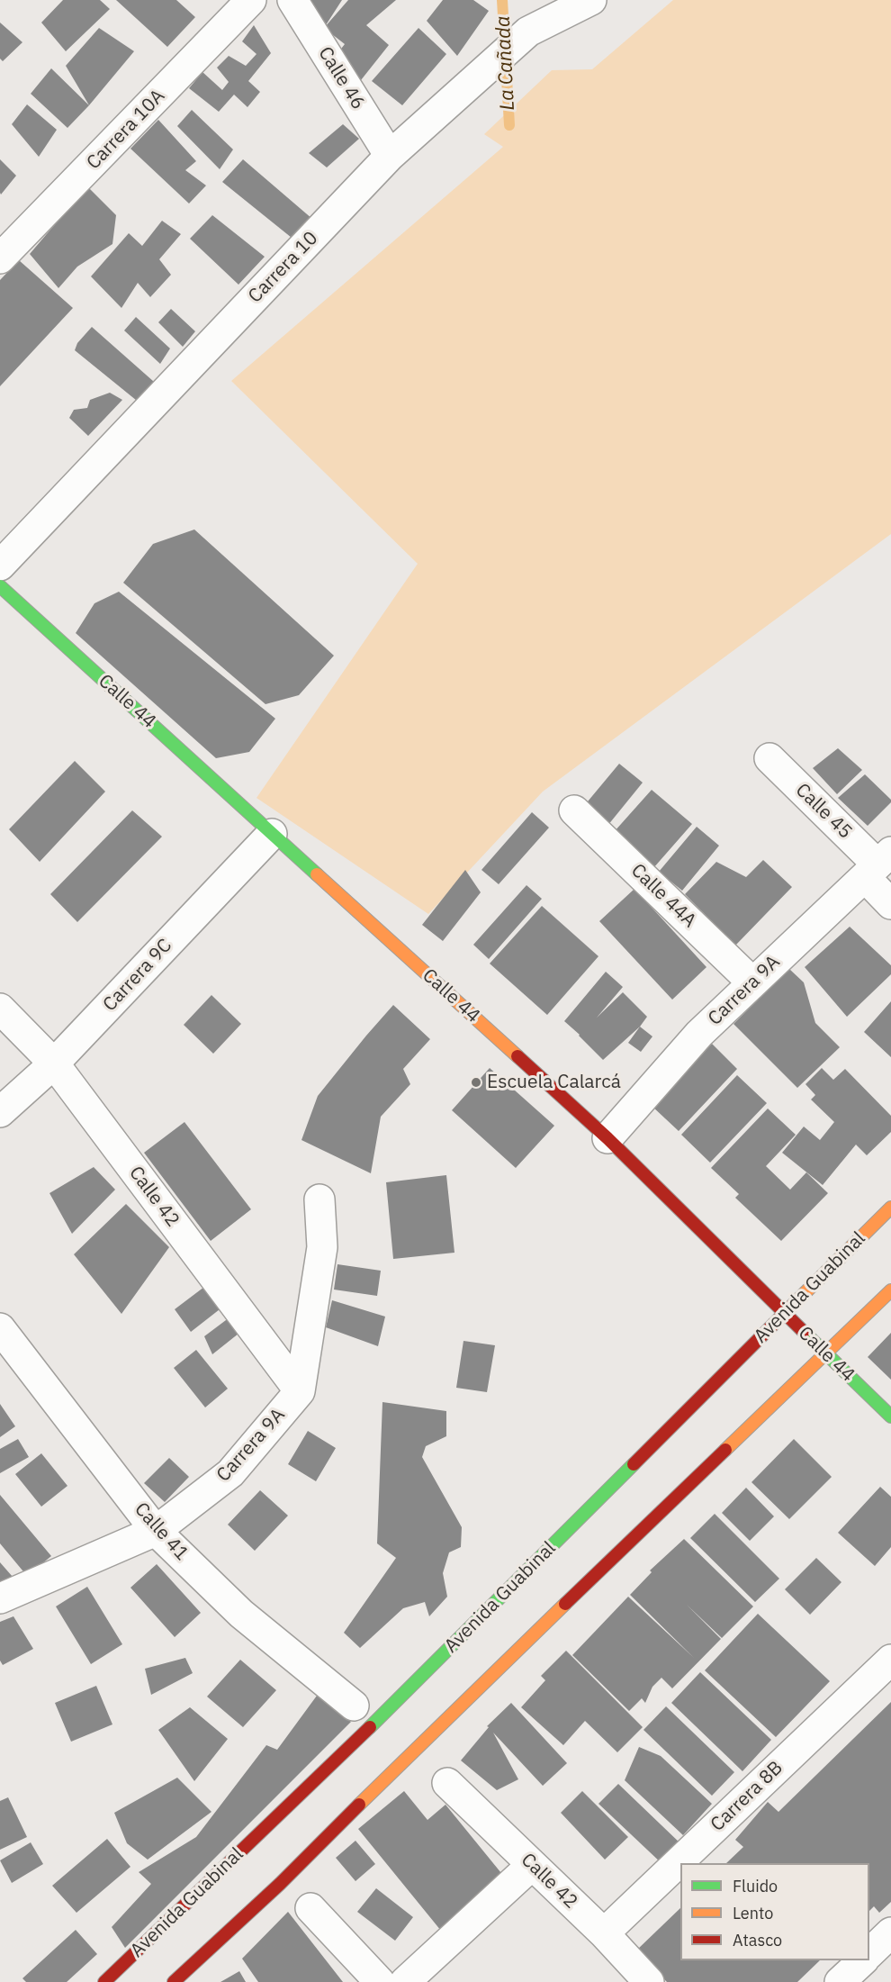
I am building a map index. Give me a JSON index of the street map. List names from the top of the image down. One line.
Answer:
{"streets":{"main road":["Calle 44","Avenida Guabinal"],"street":["Calle 46","Carrera 10A","Carrera 10","Calle 45","Calle 44A","Carrera 9C","Carrera 9A","Calle 42","Calle 41","Carrera 8B"]},"crossings":[["Calle 46","Carrera 10"],["Calle 44","Carrera 9C"],["Calle 44","Carrera 9A"],["Calle 44","Avenida Guabinal"],["Calle 45","Carrera 9A"],["Calle 44A","Carrera 9A"],["Carrera 9C","Calle 42"],["Carrera 9A","Calle 42"],["Carrera 9A","Calle 41"],["Calle 42","Carrera 8B"]],"water":["La Cañada"],"places":["Escuela Calarcá"],"legend":["Fluido","Lento","Atasco"]}
